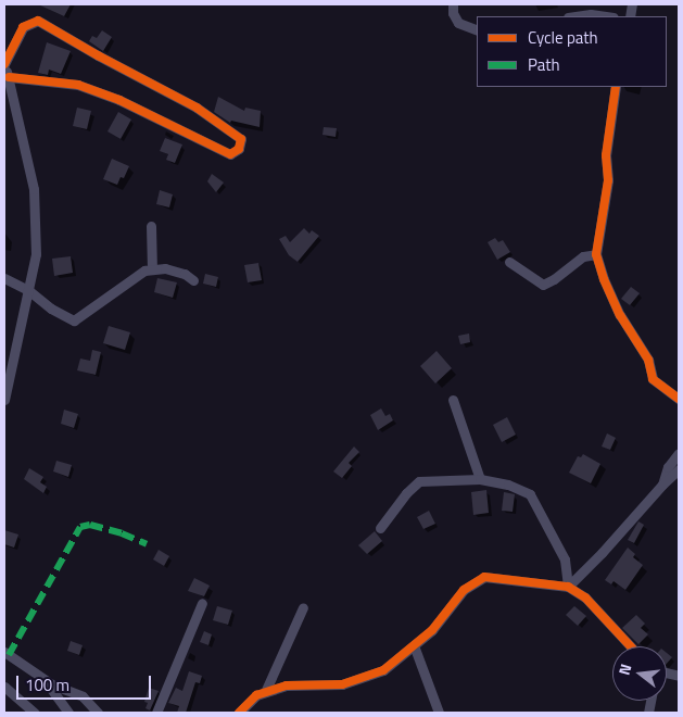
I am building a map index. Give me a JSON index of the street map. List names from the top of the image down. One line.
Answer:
{"legend":["Cycle path","Path"],"scale_bar":"100 m","north":"left"}
